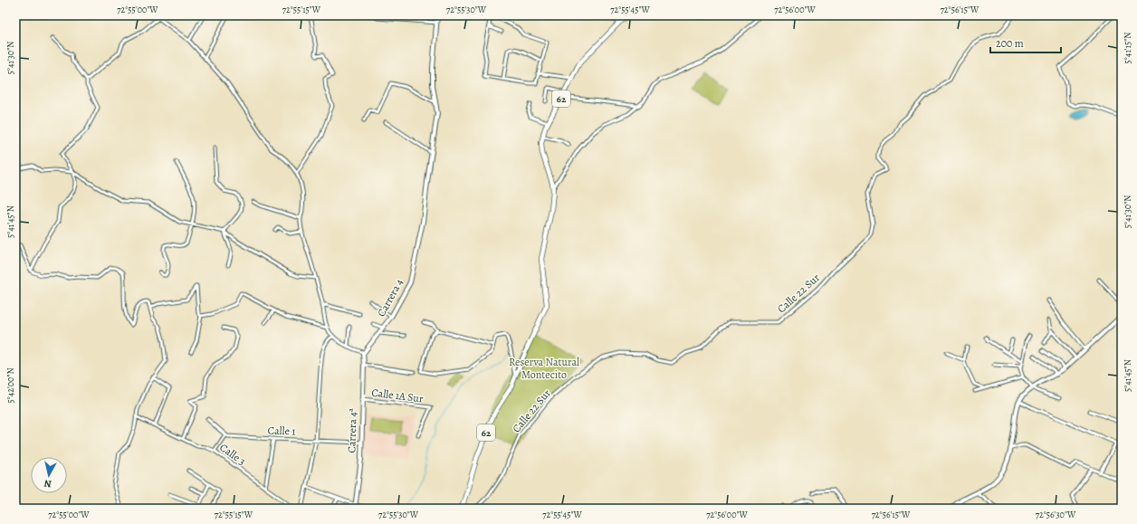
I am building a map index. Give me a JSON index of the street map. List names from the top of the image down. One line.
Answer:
{"streets":{"main road":["62"],"street":["Calle 22 Sur","Carrera 4","Calle 1A Sur","Calle 1","Carrera 4ª","Calle 3"]},"crossings":[["Carrera 4","Carrera 4ª"],["Calle 1A Sur","Carrera 4ª"],["Calle 1","Carrera 4ª"]],"parks":["Reserva Natural Montecito"],"scale_bar":"200 m","north":"bottom","coordinates":["72°55'00\"W","72°55'15\"W","72°55'30\"W","72°55'45\"W","72°56'00\"W","72°56'15\"W","5°41'15\"N","5°41'30\"N","5°41'45\"N","5°42'00\"N","72°56'30\"W"]}
